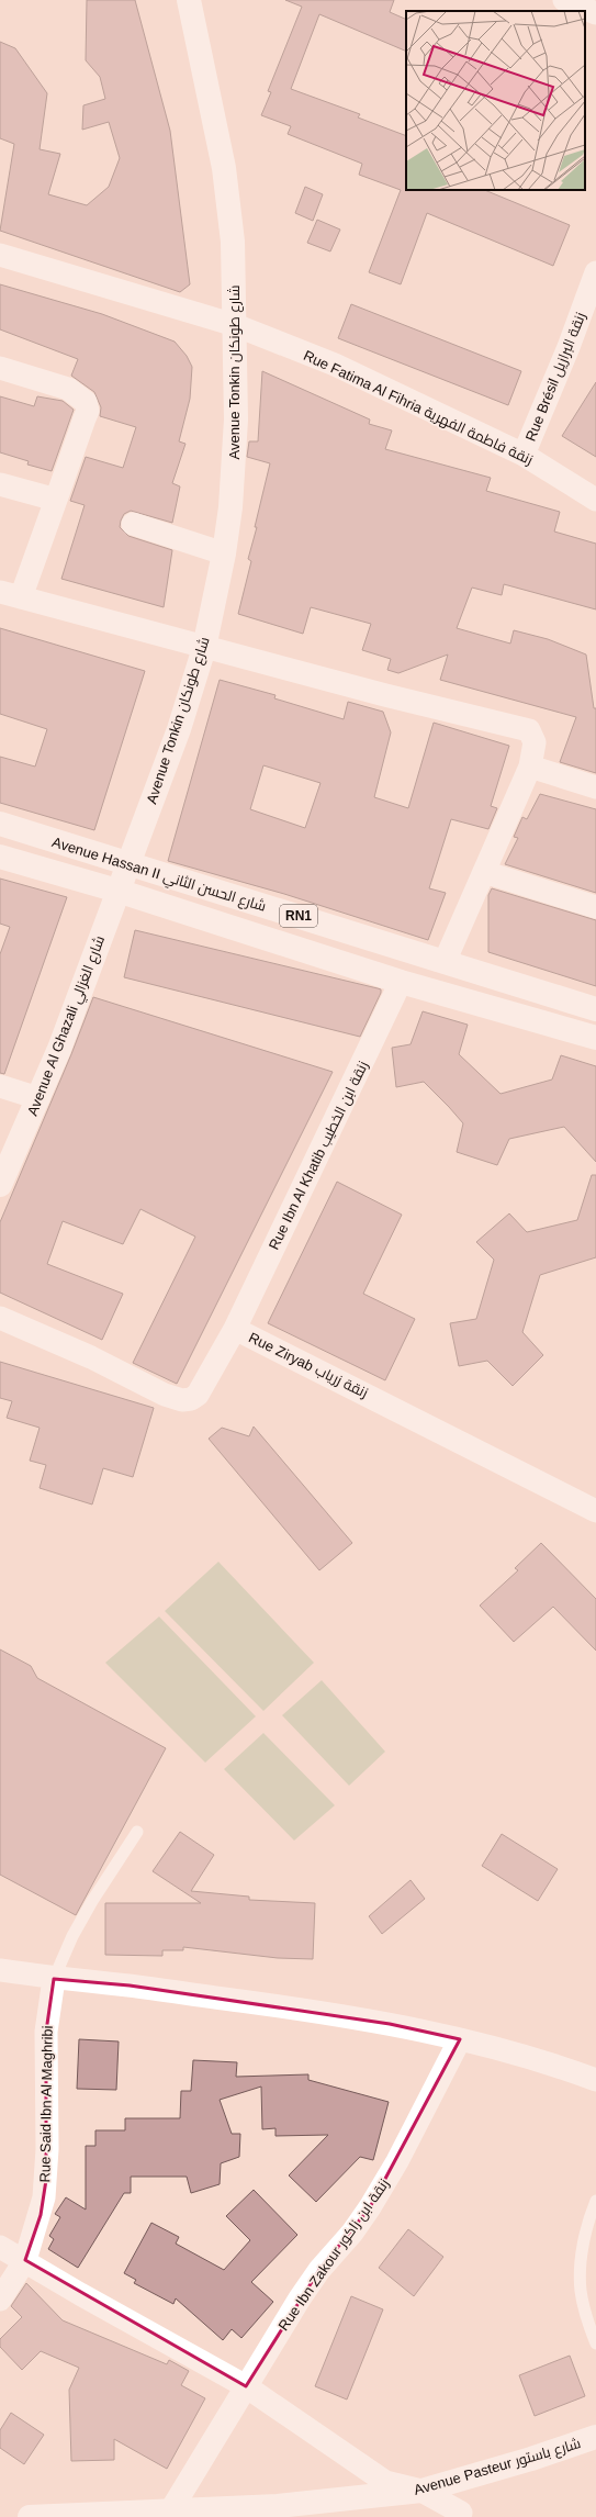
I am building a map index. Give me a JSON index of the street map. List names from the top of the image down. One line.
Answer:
{"streets":{"street":["Avenue Tonkin شارع طونكان","Rue Brésil زنقة البرازيل","Rue Fatima Al Fihria زنقة فاطمة الفهرية","Avenue Hassan II شارع الحسن الثاني","RN1","Avenue Al Ghazali شارع الغزالي","Rue Ibn Al Khatib زنقة ابن الخطيب","Rue Ziryab زنقة زرياب","Rue Said Ibn Al Maghribi","Rue Ibn Zakour زنقة ابن زاكور","Avenue Pasteur شارع باستور"]},"crossings":[["Avenue Tonkin شارع طونكان","Rue Fatima Al Fihria زنقة فاطمة الفهرية"],["Avenue Tonkin شارع طونكان","Avenue Hassan II شارع الحسن الثاني"],["Avenue Tonkin شارع طونكان","Avenue Al Ghazali شارع الغزالي"],["Rue Brésil زنقة البرازيل","Rue Fatima Al Fihria زنقة فاطمة الفهرية"],["Avenue Hassan II شارع الحسن الثاني","Avenue Al Ghazali شارع الغزالي"],["Avenue Hassan II شارع الحسن الثاني","Rue Ibn Al Khatib زنقة ابن الخطيب"],["Rue Ibn Al Khatib زنقة ابن الخطيب","Rue Ziryab زنقة زرياب"],["Rue Ibn Zakour زنقة ابن زاكور","Avenue Pasteur شارع باستور"]]}
